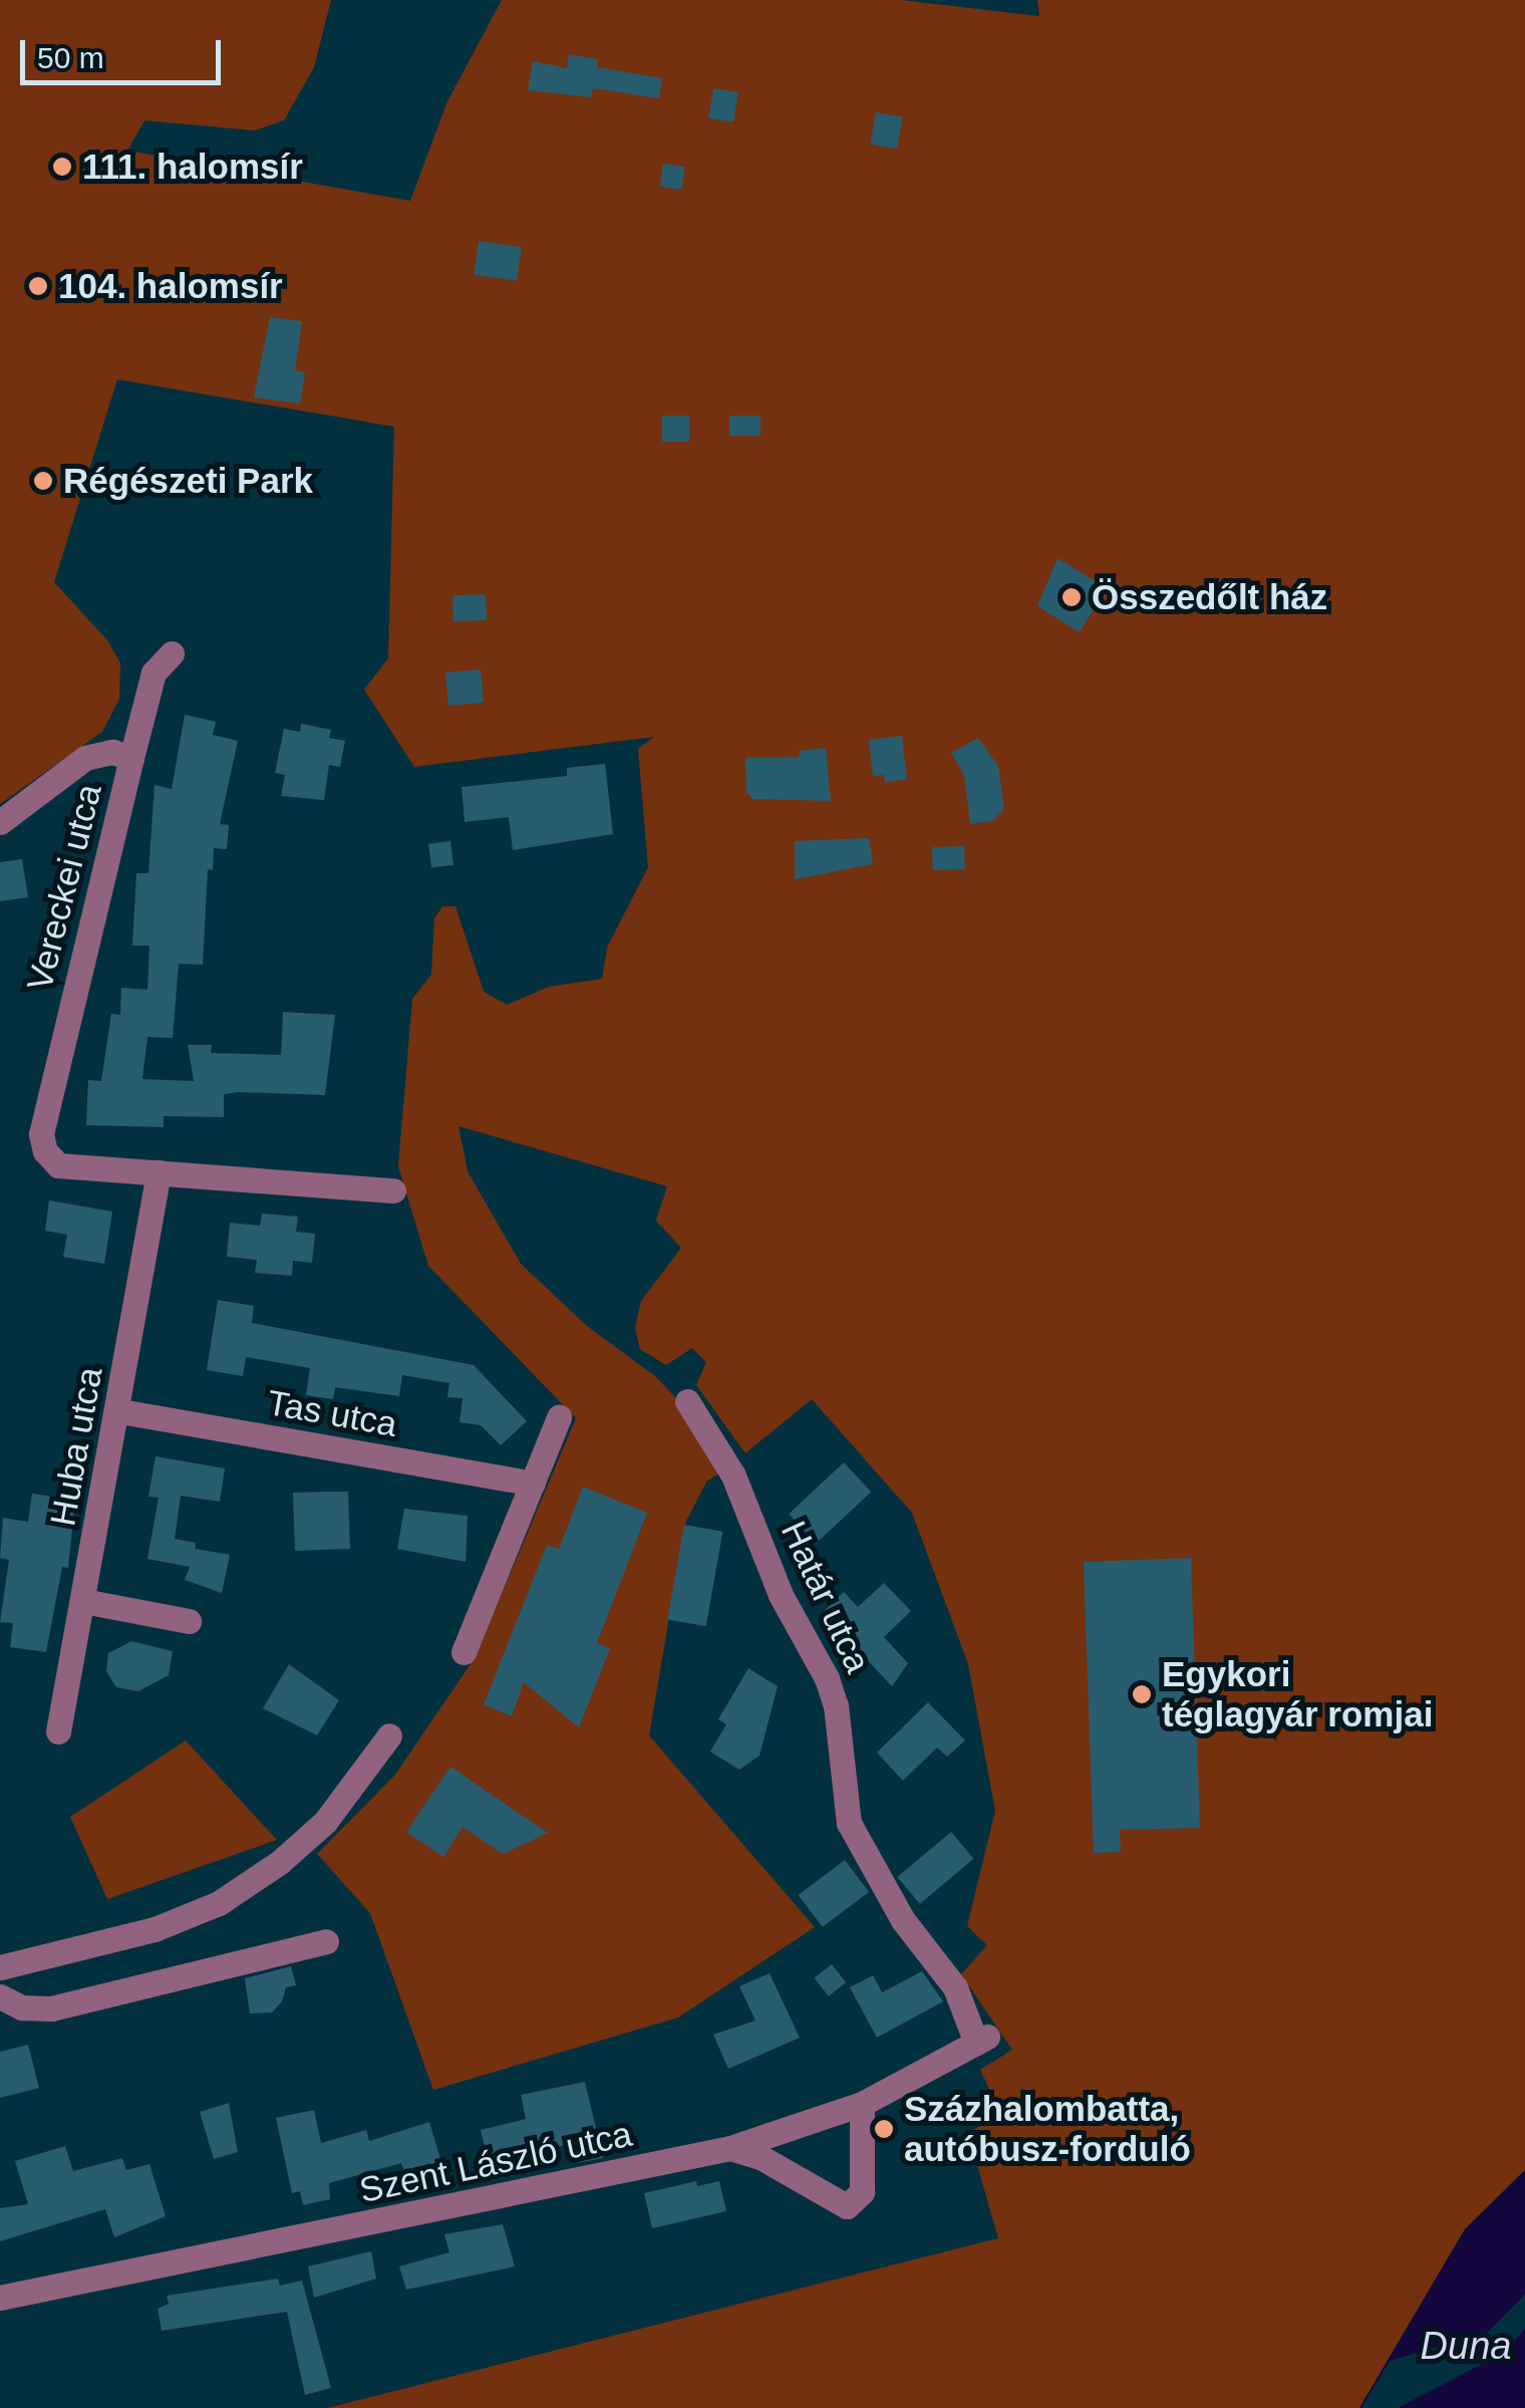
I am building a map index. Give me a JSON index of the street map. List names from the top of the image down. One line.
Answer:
{"streets":{"street":["Vereckei utca","Tas utca","Huba utca","Határ utca","Szent László utca"]},"crossings":[["Vereckei utca","Huba utca"],["Tas utca","Huba utca"],["Határ utca","Szent László utca"]],"water":["Duna"],"places":["111. halomsír","104. halomsír","Régészeti Park","Összedőlt ház","Egykori téglagyár romjai","Százhalombatta, autóbusz-forduló"],"scale_bar":"50 m"}
